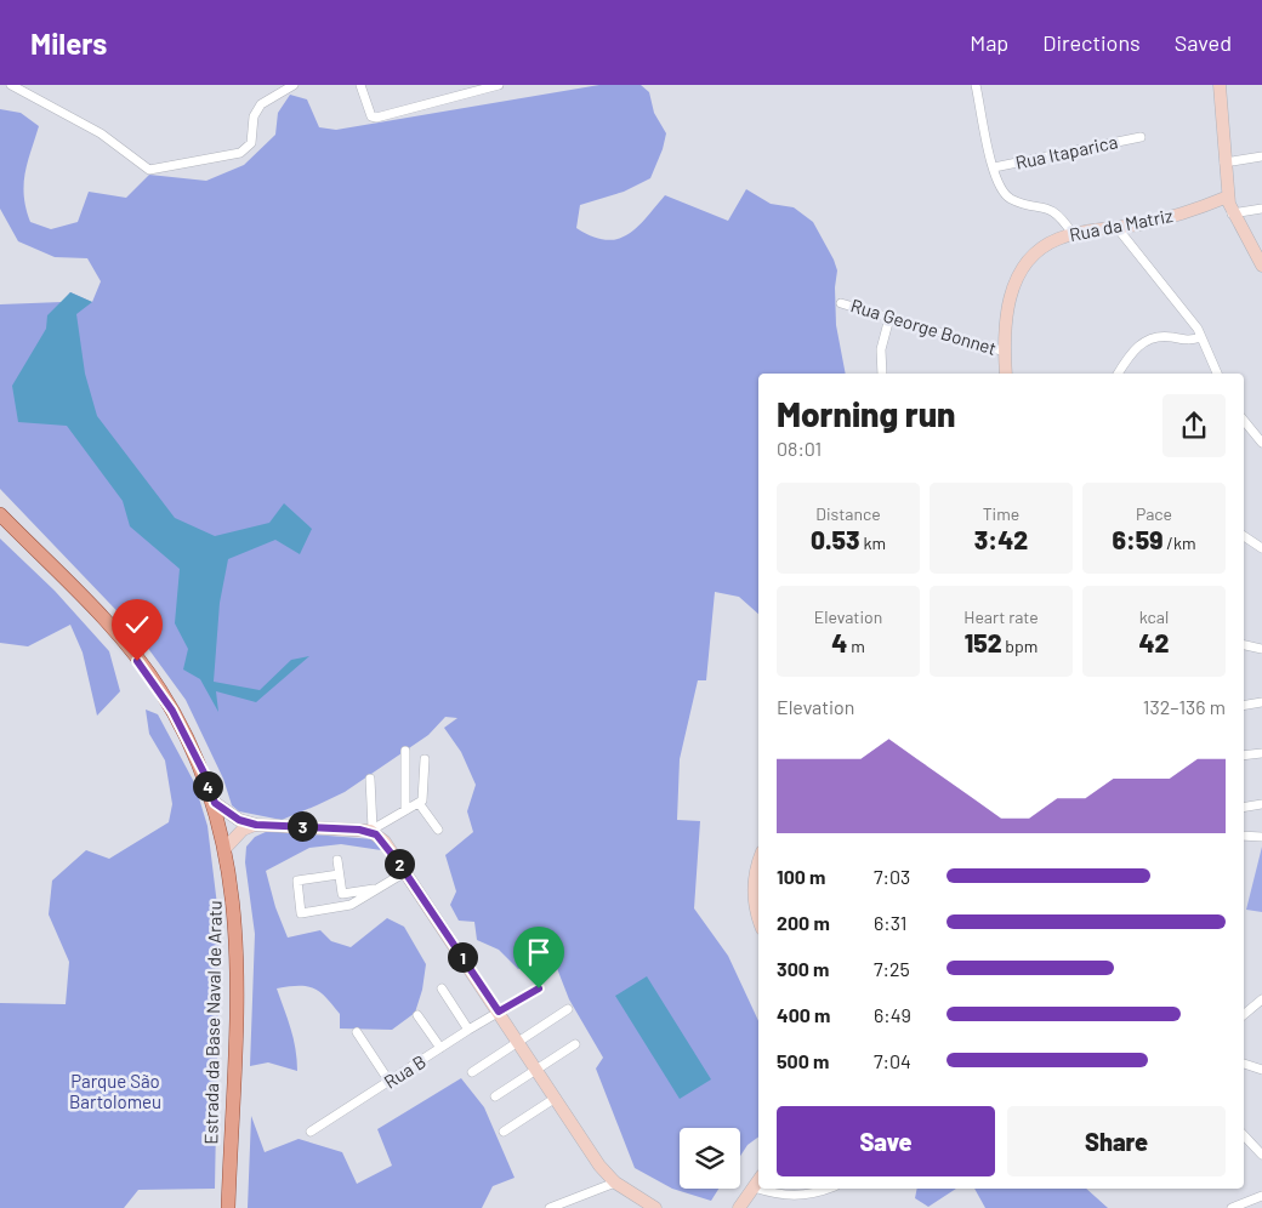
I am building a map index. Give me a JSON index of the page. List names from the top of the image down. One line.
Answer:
{"streets":{"main road":["Estrada da Base Naval de Aratu"],"street":["Rua Itaparica","Rua da Matriz","Rua George Bonnet","Rua B"]},"crossings":[["Rua da Matriz","Rua George Bonnet"]],"parks":["Parque São Bartolomeu"],"page":{"header":"Milers","nav":["Map","Directions","Saved"],"heading":["Morning run","08:01"],"stats":[["Distance","0.53 km"],["Time","3:42"],["Pace","6:59 /km"],["Elevation","4 m"],["Heart rate","152 bpm"],["kcal","42"]],"chart":["Elevation","132–136 m"],"pins":["4","3","2","1"],"list":[{"name":"100 m","note":"7:03"},{"name":"200 m","note":"6:31"},{"name":"300 m","note":"7:25"},{"name":"400 m","note":"6:49"},{"name":"500 m","note":"7:04"}],"buttons":["Save","Share"]}}
